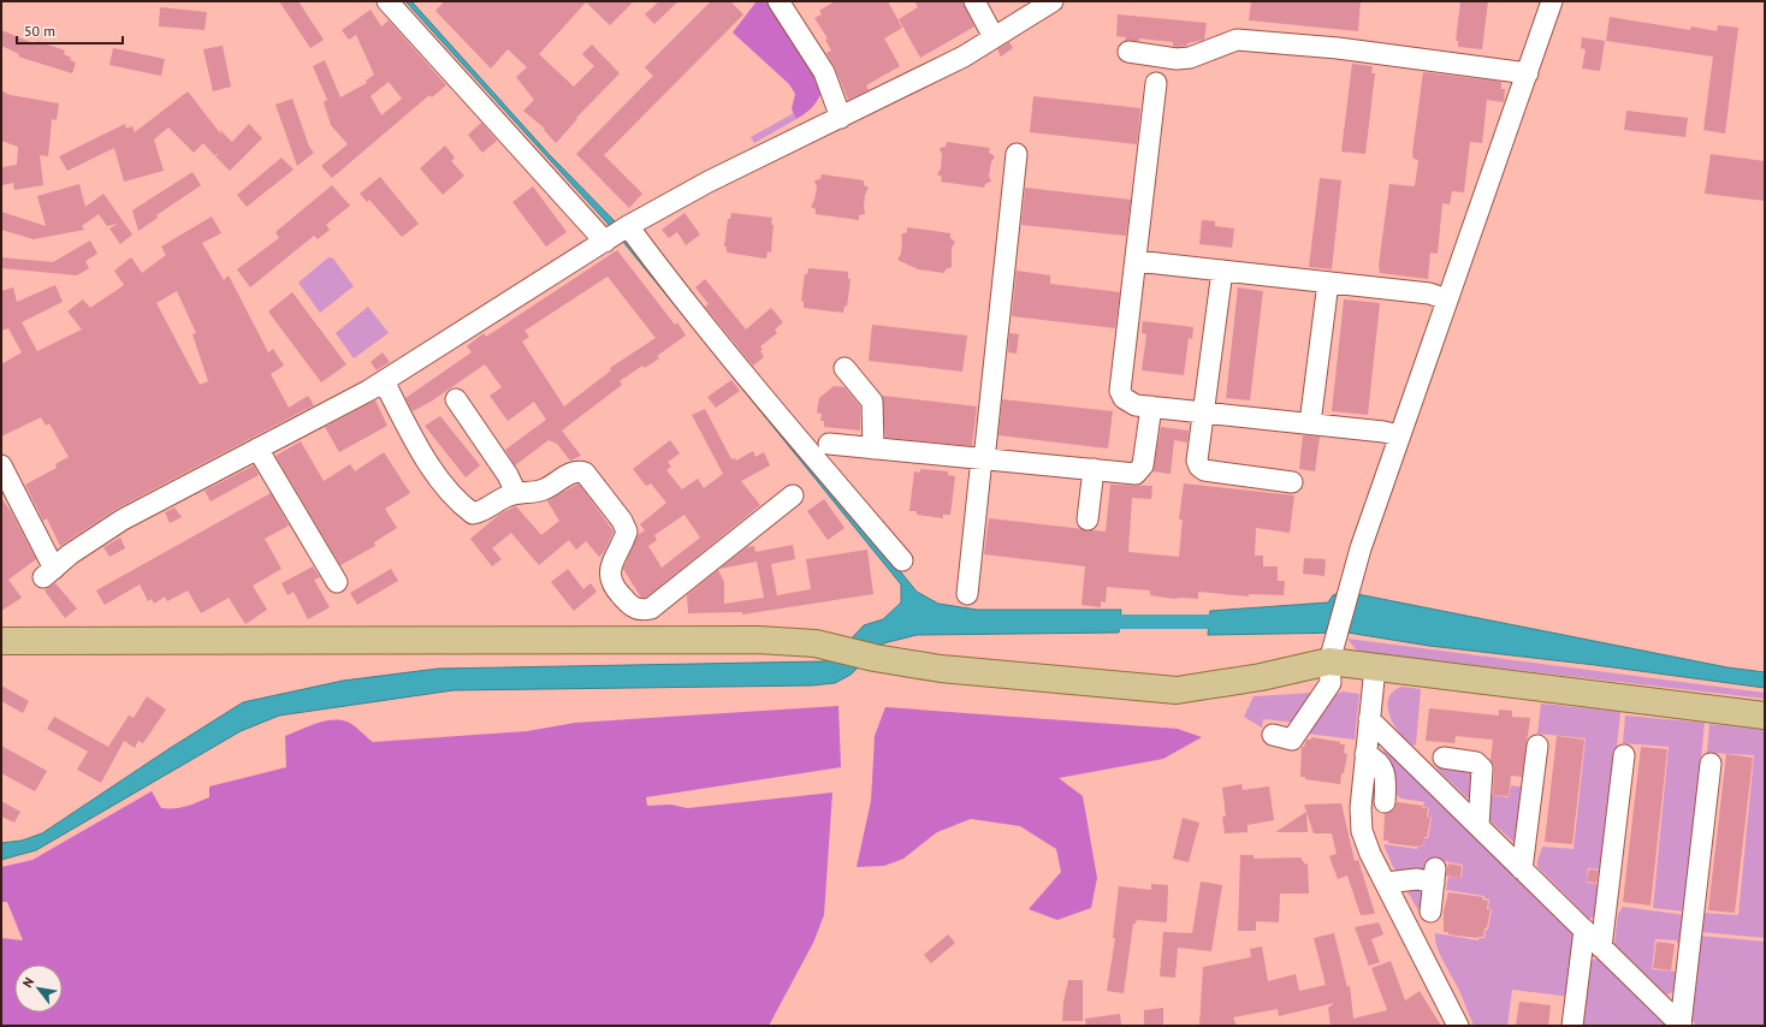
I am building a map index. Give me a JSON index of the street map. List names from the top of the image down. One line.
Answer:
{"scale_bar":"50 m","north":"top left"}
